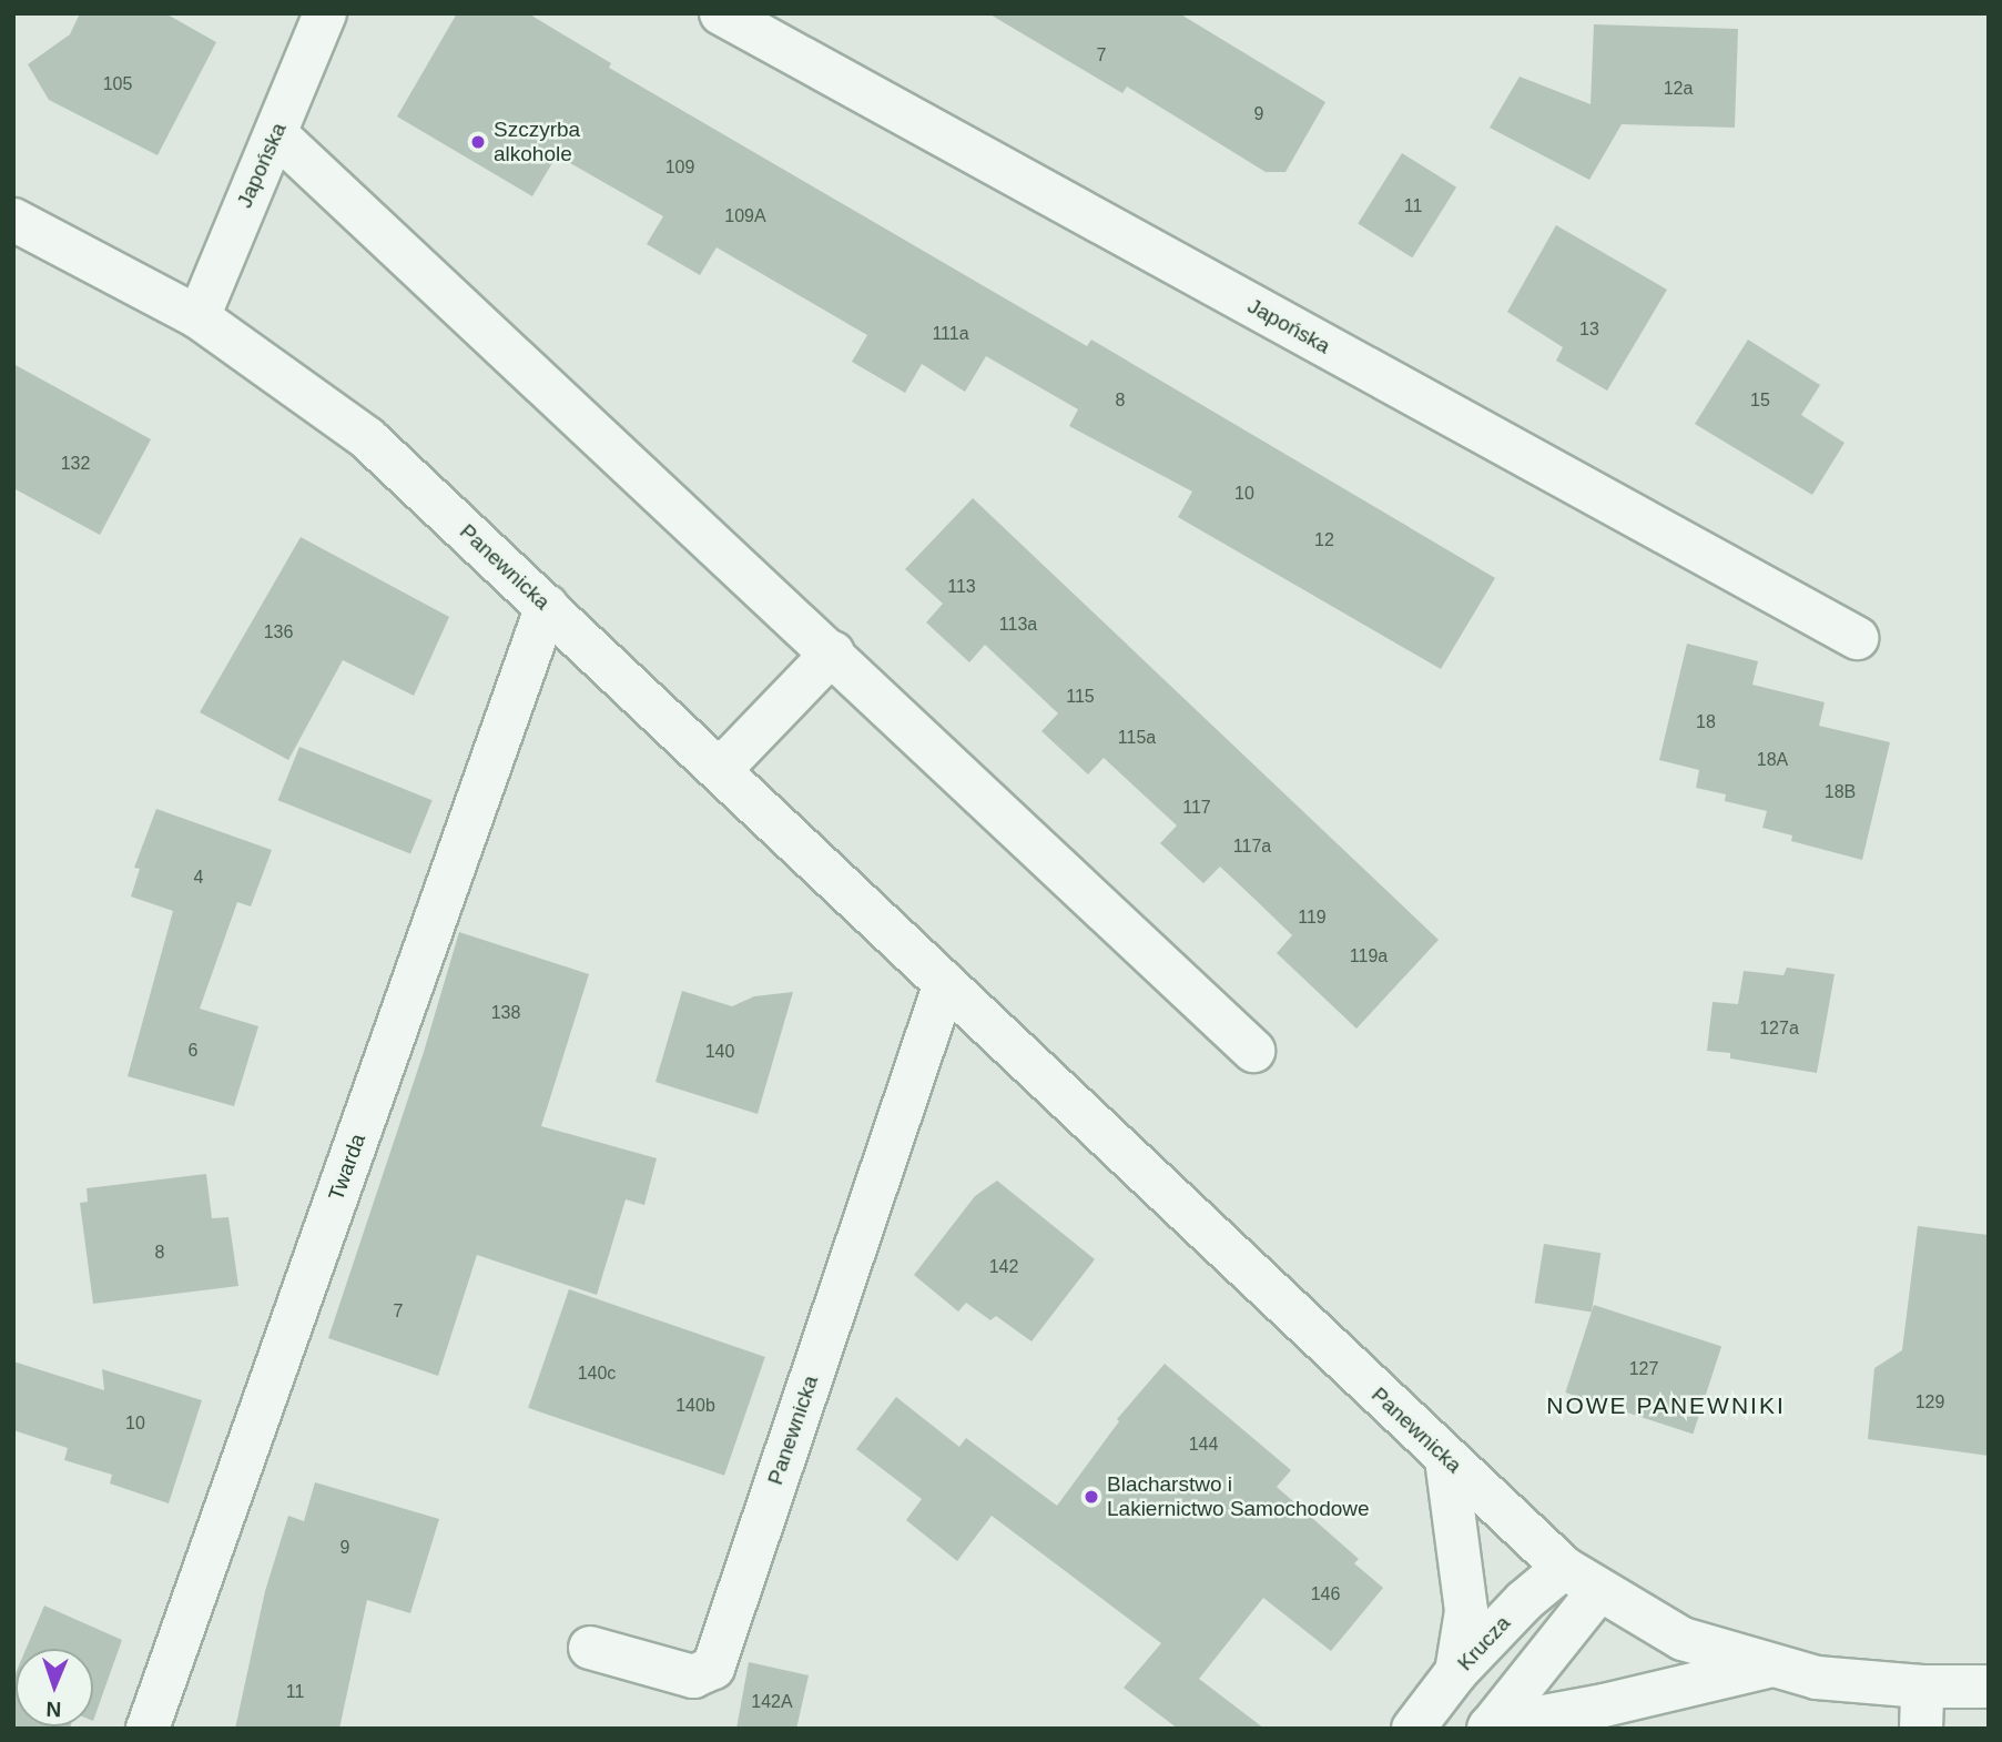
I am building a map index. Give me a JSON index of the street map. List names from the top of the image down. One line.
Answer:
{"streets":{"street":["Japońska","Panewnicka","Twarda","Krucza"]},"crossings":[["Japońska","Panewnicka"],["Panewnicka","Twarda"],["Panewnicka","Krucza"]],"districts":["NOWE PANEWNIKI"],"places":["Szczyrba alkohole","Blacharstwo i Lakiernictwo Samochodowe"],"house_numbers":["7","105","12a","9","109","11","109A","13","111a","8","15","132","10","12","113","113a","136","115","18","115a","18A","18B","117","117a","4","119","119a","138","127a","6","140","8","142","7","127","140c","129","140b","10","144","9","146","11","142A"],"north":"bottom"}
